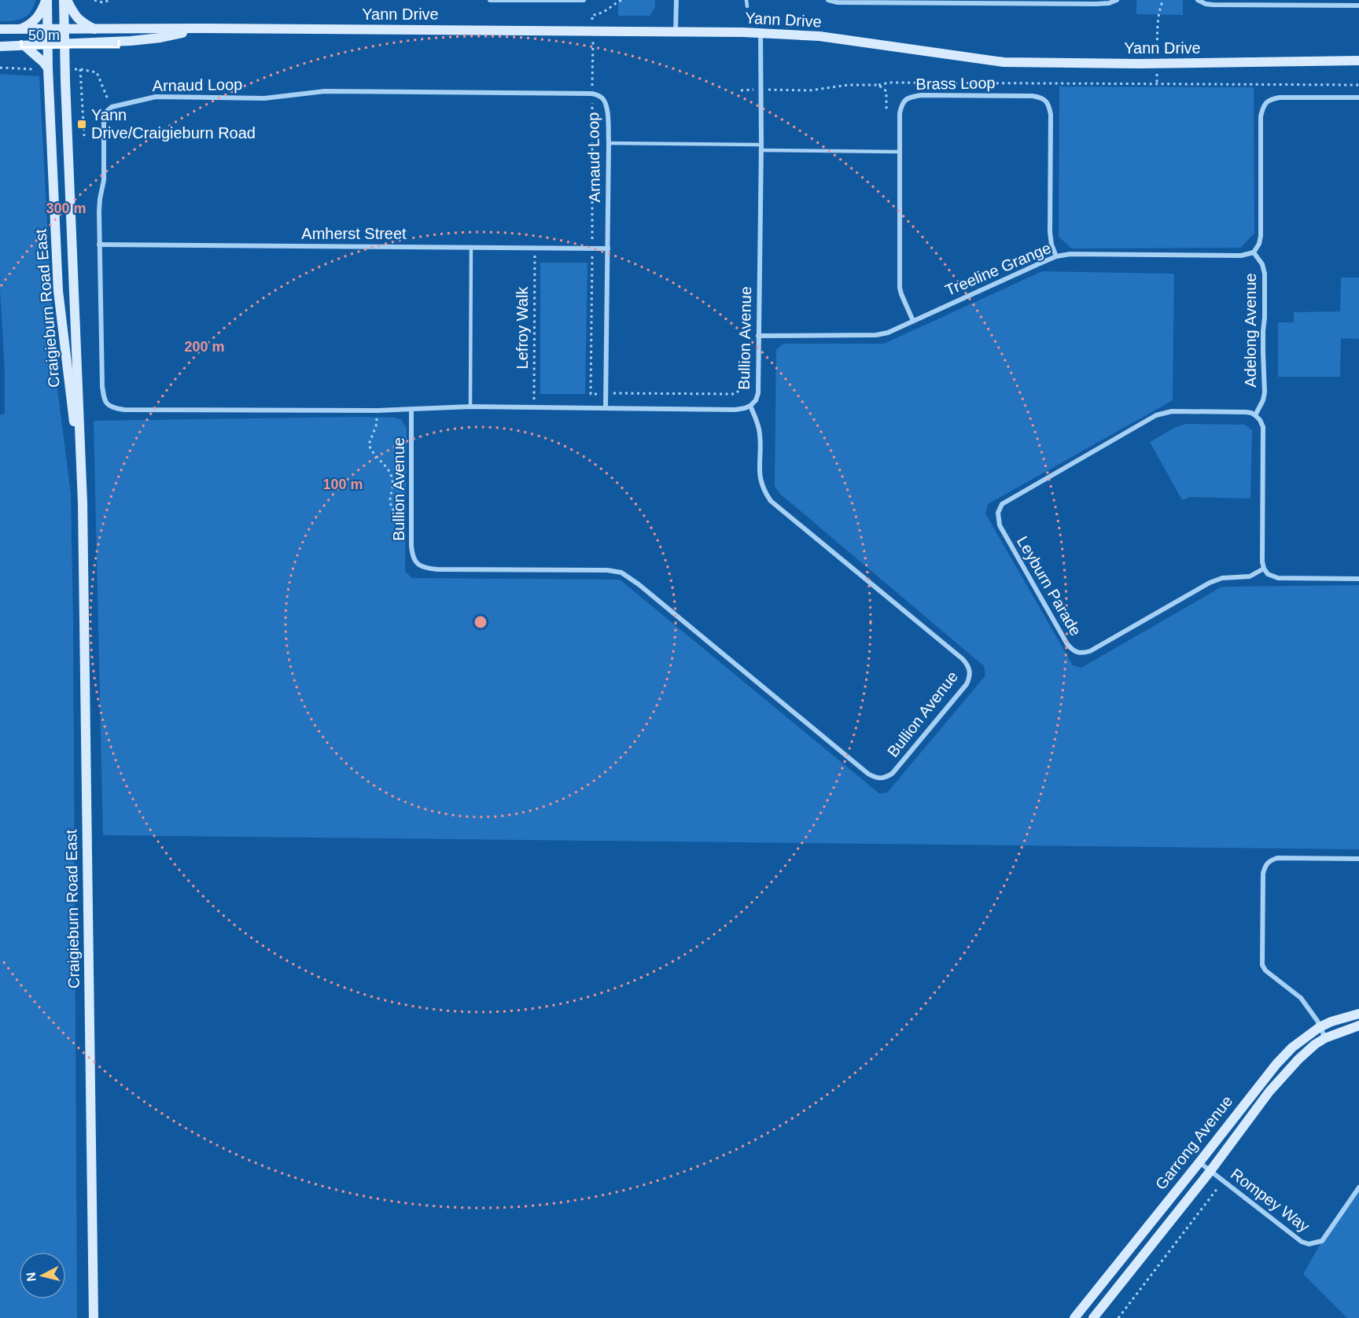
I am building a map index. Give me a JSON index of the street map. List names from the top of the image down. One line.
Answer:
{"streets":{"street":["Yann Drive","Brass Loop","Arnaud Loop","Amherst Street","Treeline Grange","Craigieburn Road East","Adelong Avenue","Bullion Avenue","Leyburn Parade","Garrong Avenue","Rompey Way"],"path":["Lefroy Walk"]},"crossings":[["Yann Drive","Craigieburn Road East"],["Yann Drive","Bullion Avenue"],["Brass Loop","Treeline Grange"],["Arnaud Loop","Amherst Street"],["Amherst Street","Lefroy Walk"],["Treeline Grange","Adelong Avenue"],["Treeline Grange","Bullion Avenue"],["Adelong Avenue","Leyburn Parade"],["Garrong Avenue","Rompey Way"]],"places":{"transit":["Yann Drive/Craigieburn Road"]},"scale_bar":"50 m","north":"left","rings":["300 m","200 m","100 m"]}
